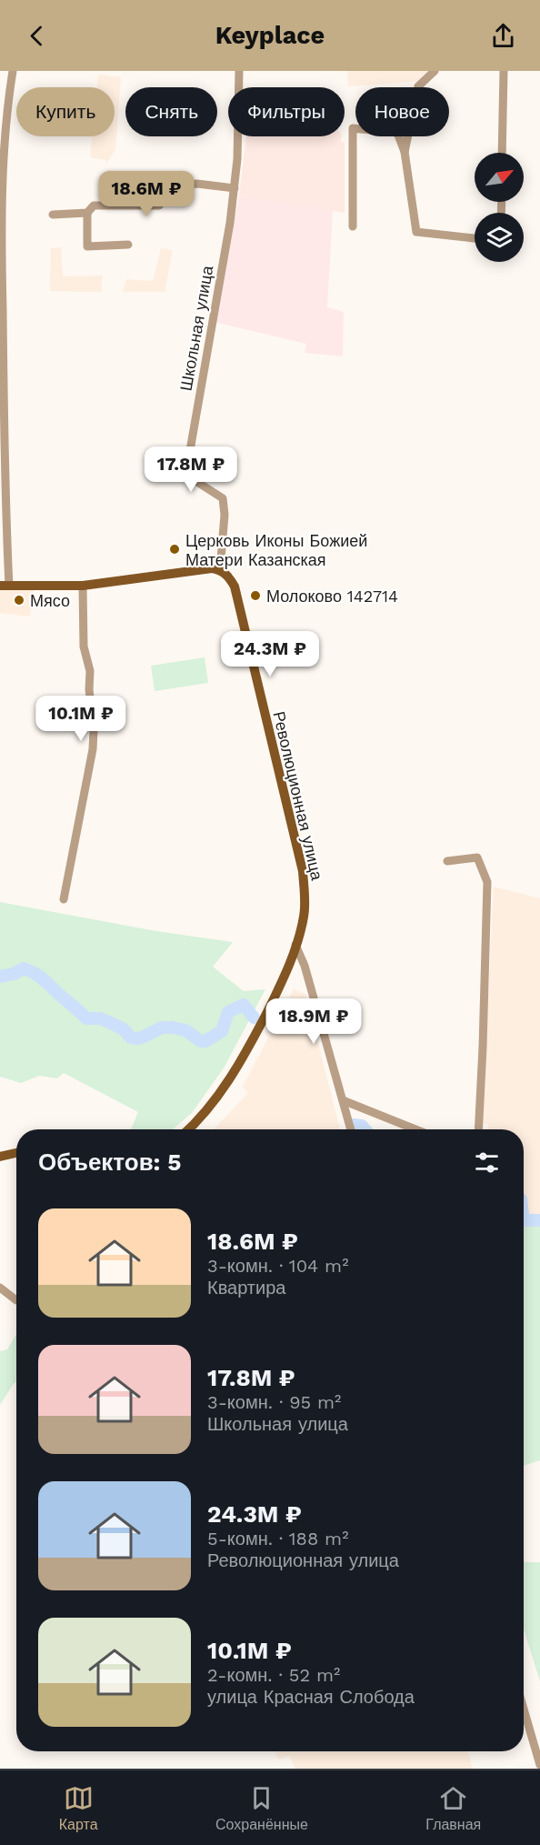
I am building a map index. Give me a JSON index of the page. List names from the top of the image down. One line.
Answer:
{"streets":{"main road":["Революционная улица"],"street":["Школьная улица"]},"crossings":[["Школьная улица","Революционная улица"]],"places":["Церковь Иконы Божией Матери Казанская","Молоково 142714","Мясо"],"north":"top right","page":{"header":"Keyplace","chip":["Купить","Снять","Фильтры","Новое"],"price":["18.6M ₽","17.8M ₽","24.3M ₽","10.1M ₽","18.9M ₽"],"heading":"Объектов: 5","list":[{"name":"18.6M ₽","note":"3-комн. · 104 m² · Квартира"},{"name":"17.8M ₽","note":"3-комн. · 95 m² · Школьная улица"},{"name":"24.3M ₽","note":"5-комн. · 188 m² · Революционная улица"},{"name":"10.1M ₽","note":"2-комн. · 52 m² · улица Красная Слобода"}],"tabs":["Карта","Сохранённые","Главная"]}}
